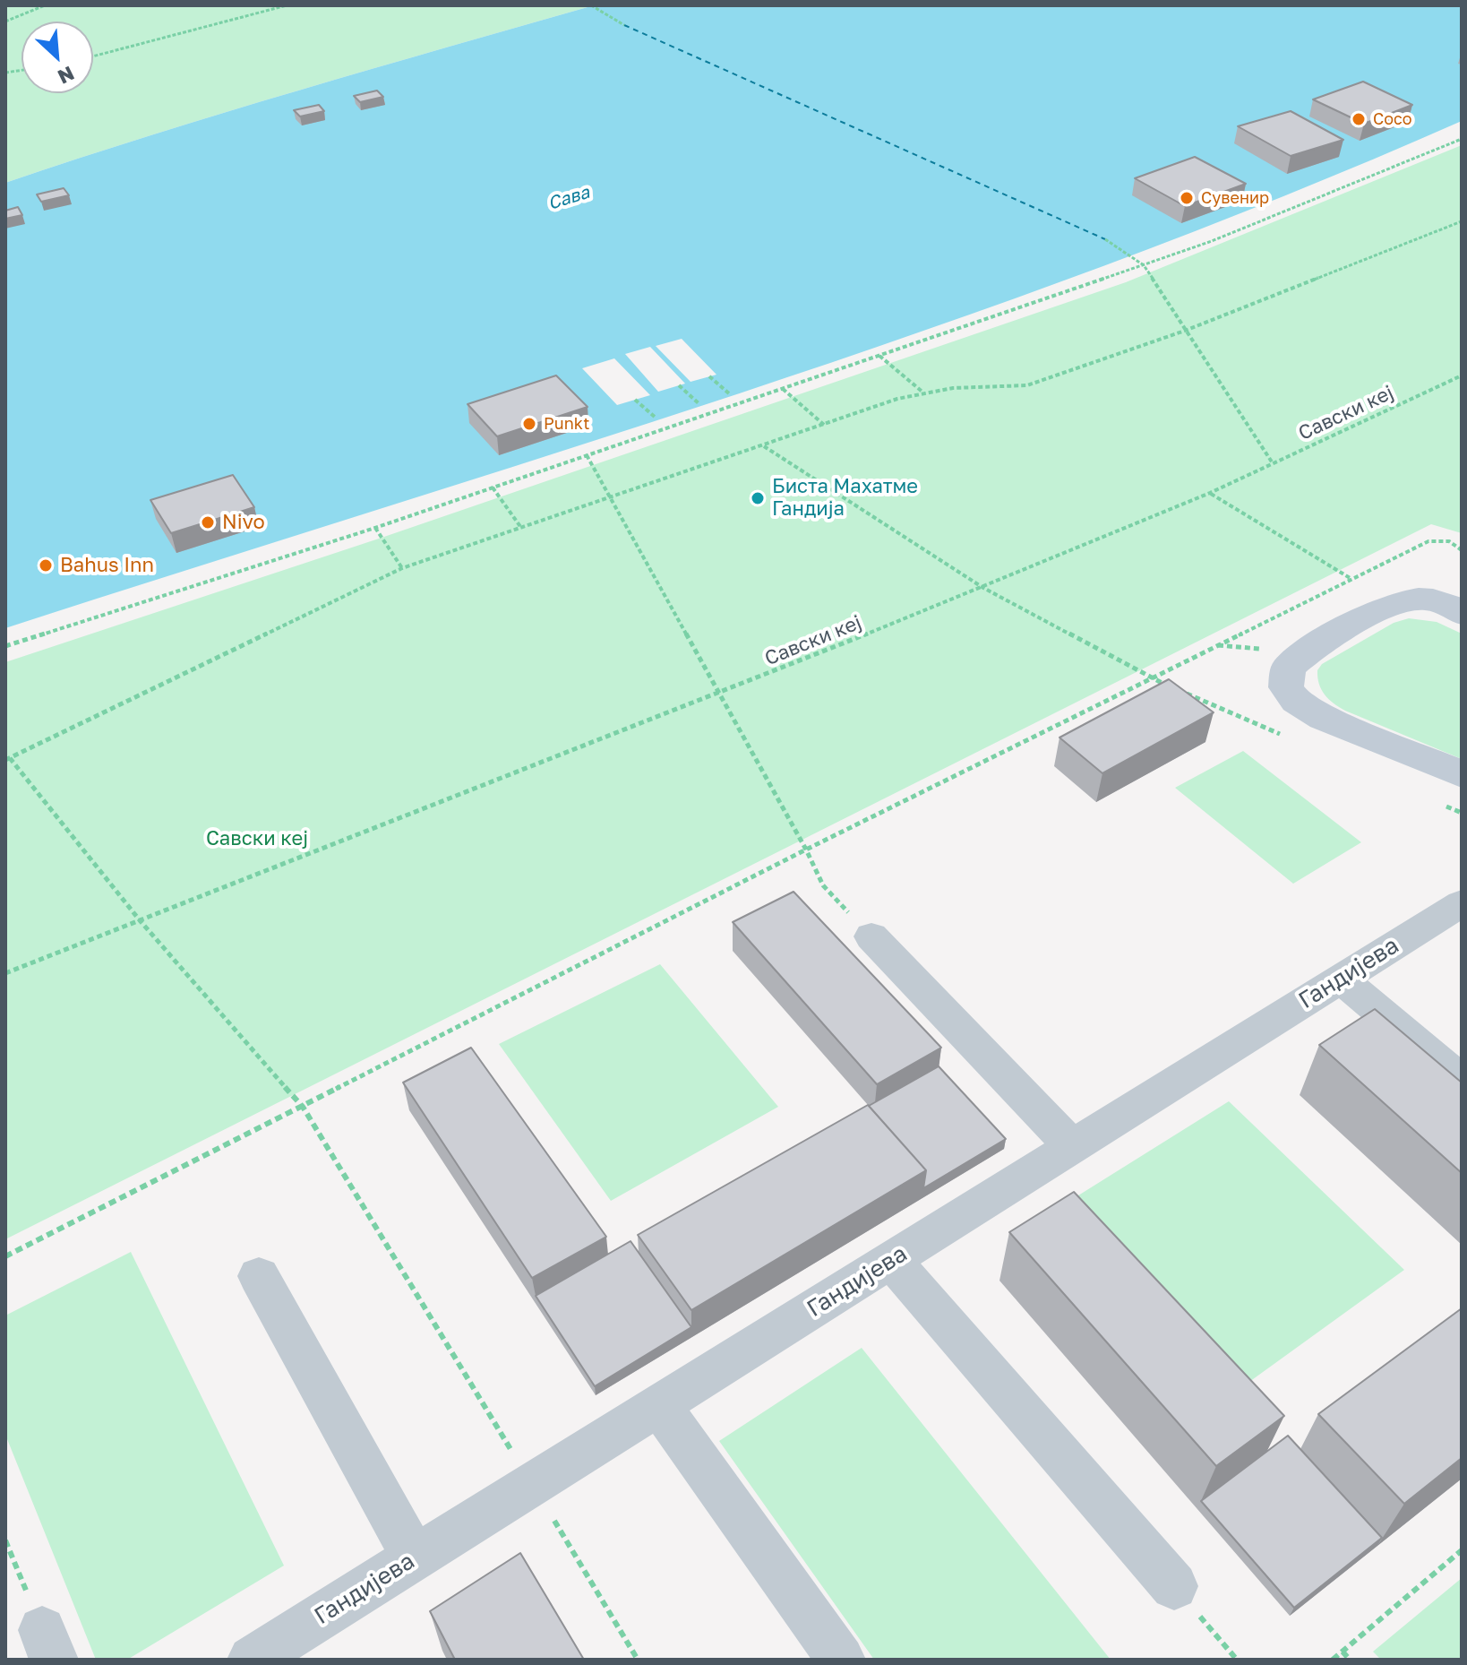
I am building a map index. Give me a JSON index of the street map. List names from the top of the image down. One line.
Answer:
{"streets":{"street":["Гандијева"],"path":["Савски кеј"]},"water":["Сава"],"parks":["Савски кеј"],"places":["Coco","Сувенир","Punkt","Биста Махатме Гандија","Nivo","Bahus Inn"],"north":"bottom right"}
